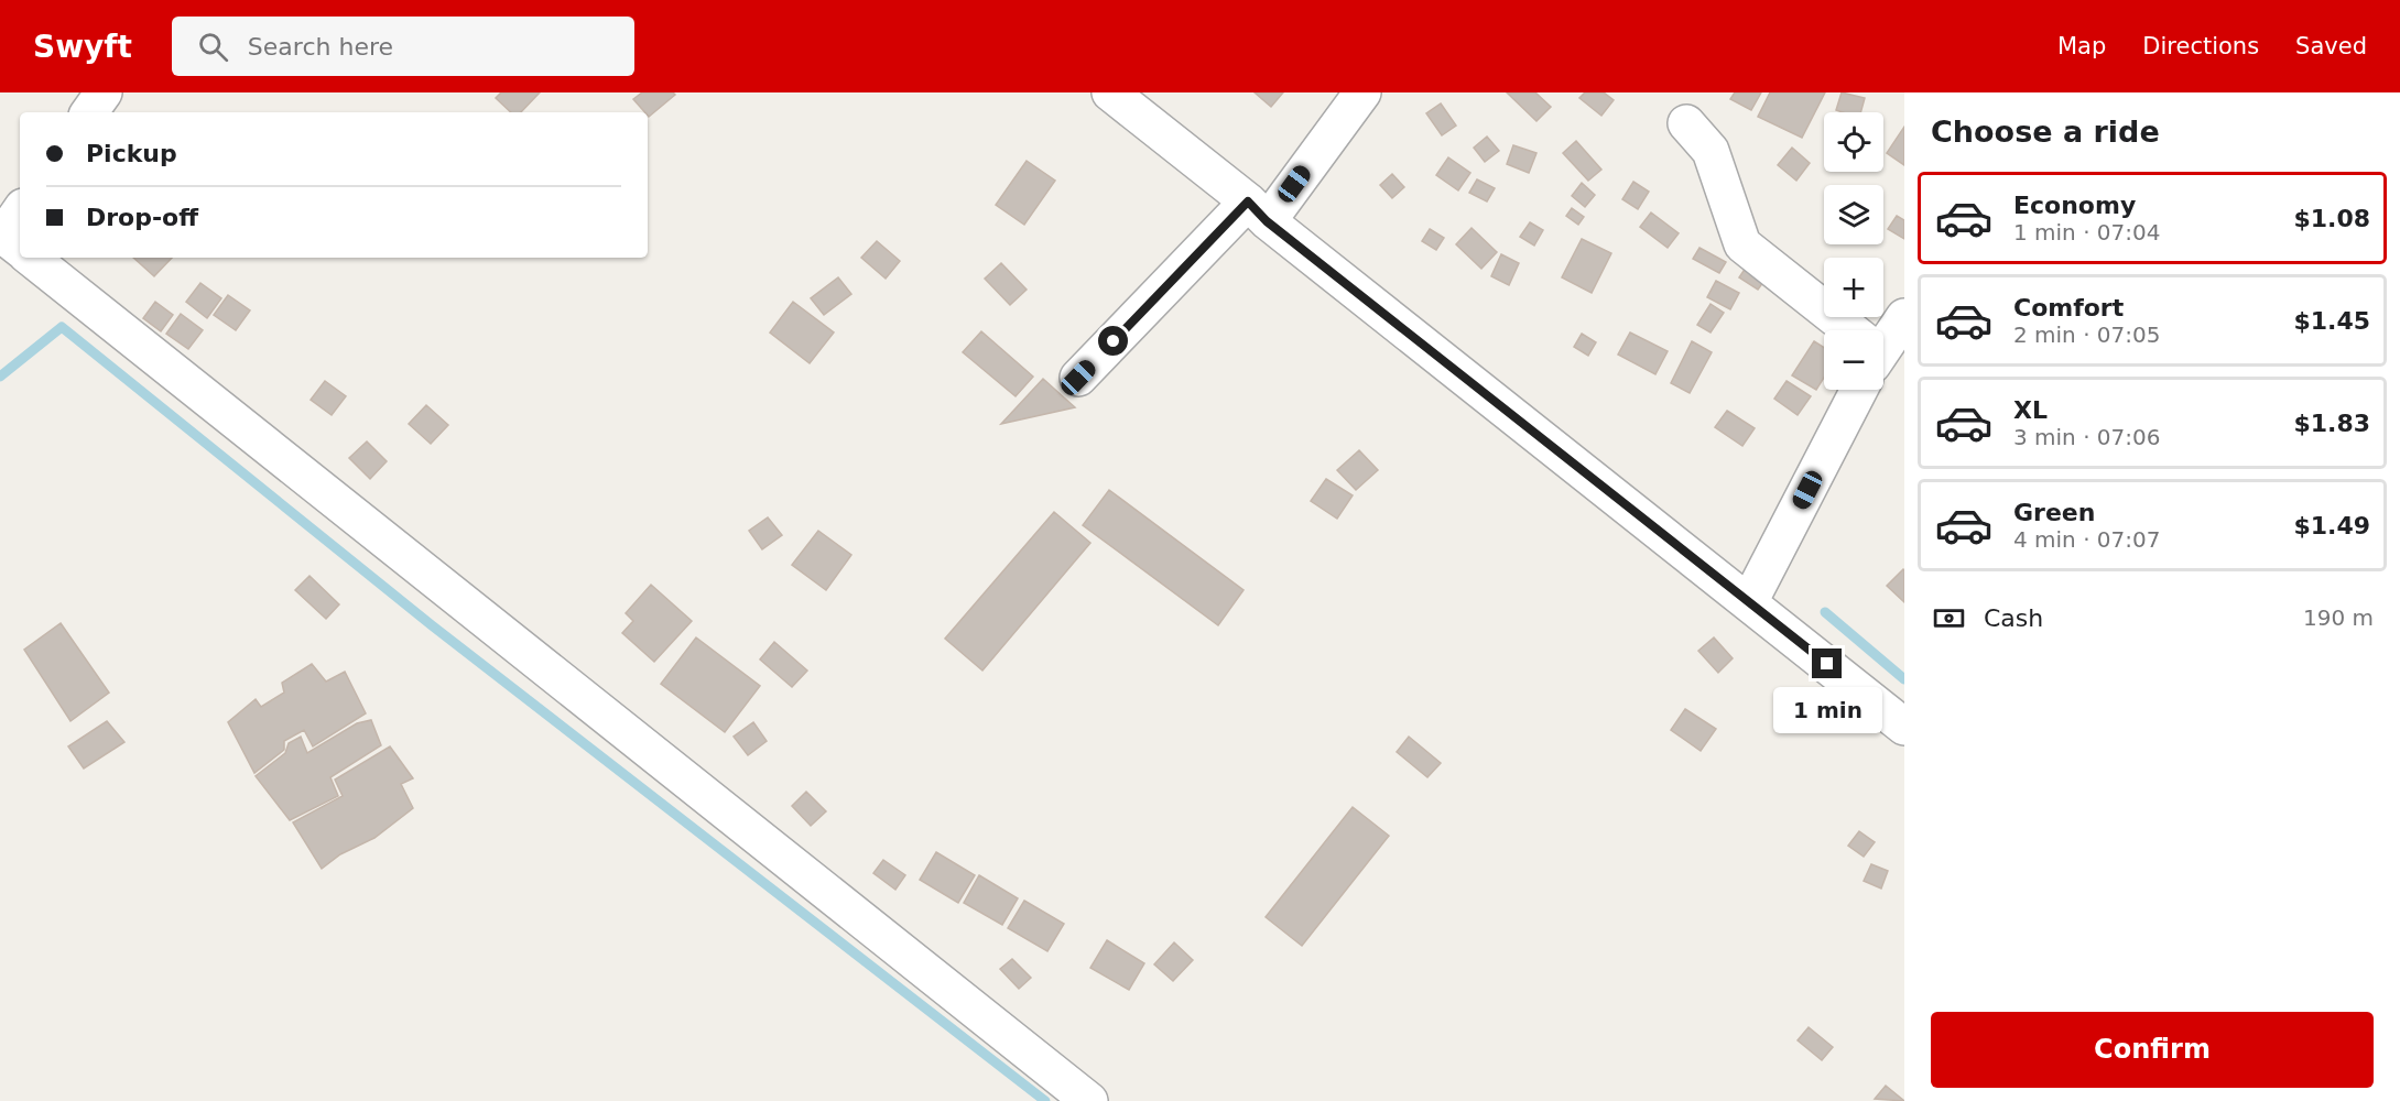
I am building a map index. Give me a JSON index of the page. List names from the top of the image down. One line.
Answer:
{"page":{"header":"Swyft","search":"Search here","nav":["Map","Directions","Saved"],"heading":"Choose a ride","map_buttons":["+","−"],"banner":["Pickup","Drop-off"],"list":[{"name":"Economy","note":"1 min · 07:04","value":"$1.08"},{"name":"Comfort","note":"2 min · 07:05","value":"$1.45"},{"name":"XL","note":"3 min · 07:06","value":"$1.83"},{"name":"Green","note":"4 min · 07:07","value":"$1.49"}],"pay":["Cash","190 m"],"bubble":"1 min","buttons":"Confirm"}}
